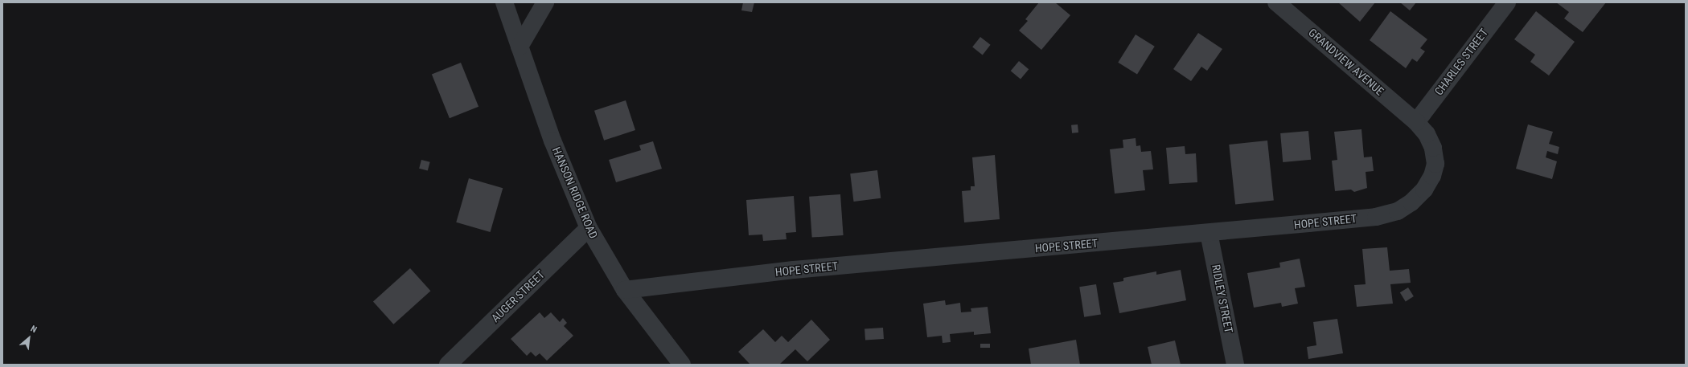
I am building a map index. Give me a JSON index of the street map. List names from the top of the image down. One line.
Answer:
{"streets":{"street":["GRANDVIEW AVENUE","CHARLES STREET","HANSON RIDGE ROAD","HOPE STREET","AUGER STREET","RIDLEY STREET"]},"crossings":[["GRANDVIEW AVENUE","CHARLES STREET"],["GRANDVIEW AVENUE","HOPE STREET"],["CHARLES STREET","HOPE STREET"],["HANSON RIDGE ROAD","HOPE STREET"],["HANSON RIDGE ROAD","AUGER STREET"],["HOPE STREET","RIDLEY STREET"]],"north":"top right"}
